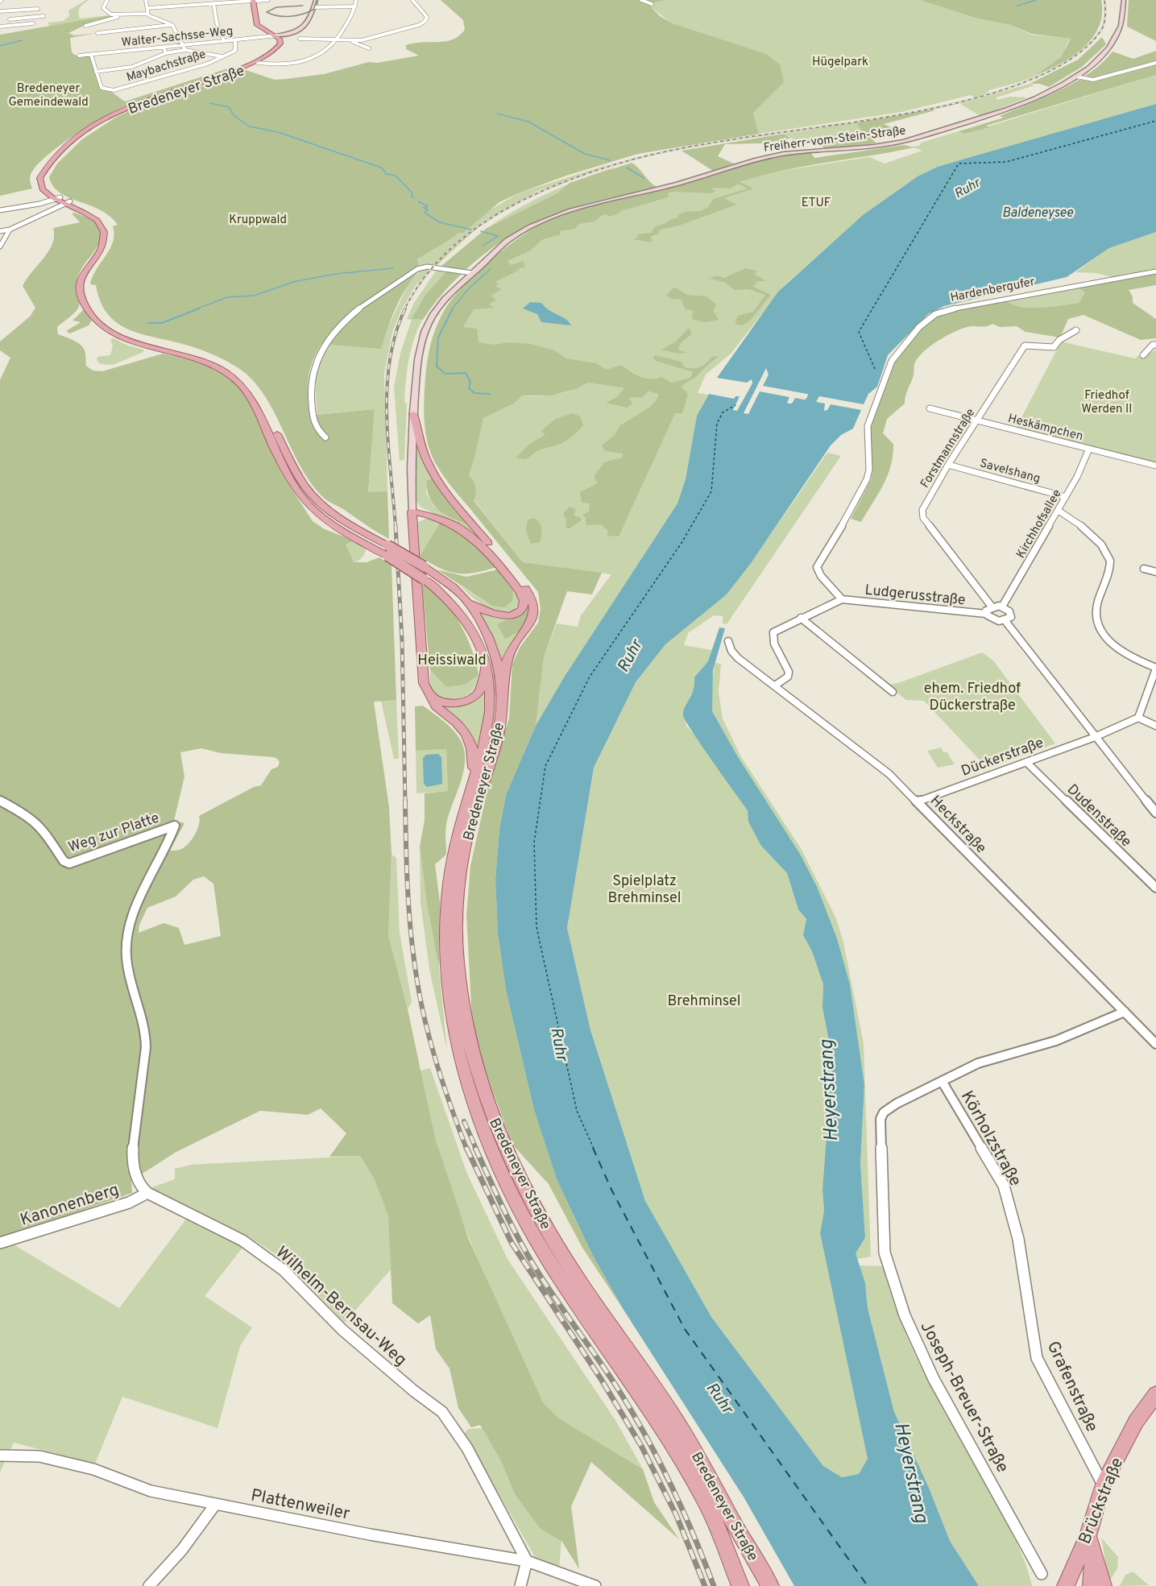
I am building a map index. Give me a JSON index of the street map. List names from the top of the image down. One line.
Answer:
{"streets":{"main road":["Bredeneyer Straße","Freiherr-vom-Stein-Straße","Brückstraße"],"street":["Walter-Sachsse-Weg","Maybachstraße","Hardenbergufer","Heskämpchen","Forstmannstraße","Savelshang","Kirchhofsallee","Ludgerusstraße","Dückerstraße","Dudenstraße","Heckstraße","Weg zur Platte","Körholzstraße","Kanonenberg","Wilhelm-Bernsau-Weg","Grafenstraße","Joseph-Breuer-Straße","Plattenweiler"]},"crossings":[["Walter-Sachsse-Weg","Maybachstraße"],["Walter-Sachsse-Weg","Bredeneyer Straße"],["Hardenbergufer","Ludgerusstraße"],["Heskämpchen","Forstmannstraße"],["Heskämpchen","Kirchhofsallee"],["Forstmannstraße","Savelshang"],["Savelshang","Kirchhofsallee"],["Dückerstraße","Dudenstraße"],["Dückerstraße","Heckstraße"],["Heckstraße","Joseph-Breuer-Straße"],["Weg zur Platte","Wilhelm-Bernsau-Weg"],["Körholzstraße","Grafenstraße"],["Körholzstraße","Joseph-Breuer-Straße"],["Kanonenberg","Wilhelm-Bernsau-Weg"],["Wilhelm-Bernsau-Weg","Plattenweiler"],["Grafenstraße","Brückstraße"]],"water":["Ruhr","Baldeneysee","Heyerstrang"],"parks":["Hügelpark","Bredeneyer Gemeindewald","ETUF","Kruppwald","Friedhof Werden II","Heissiwald","ehem. Friedhof Dückerstraße","Spielplatz Brehminsel","Brehminsel"]}
